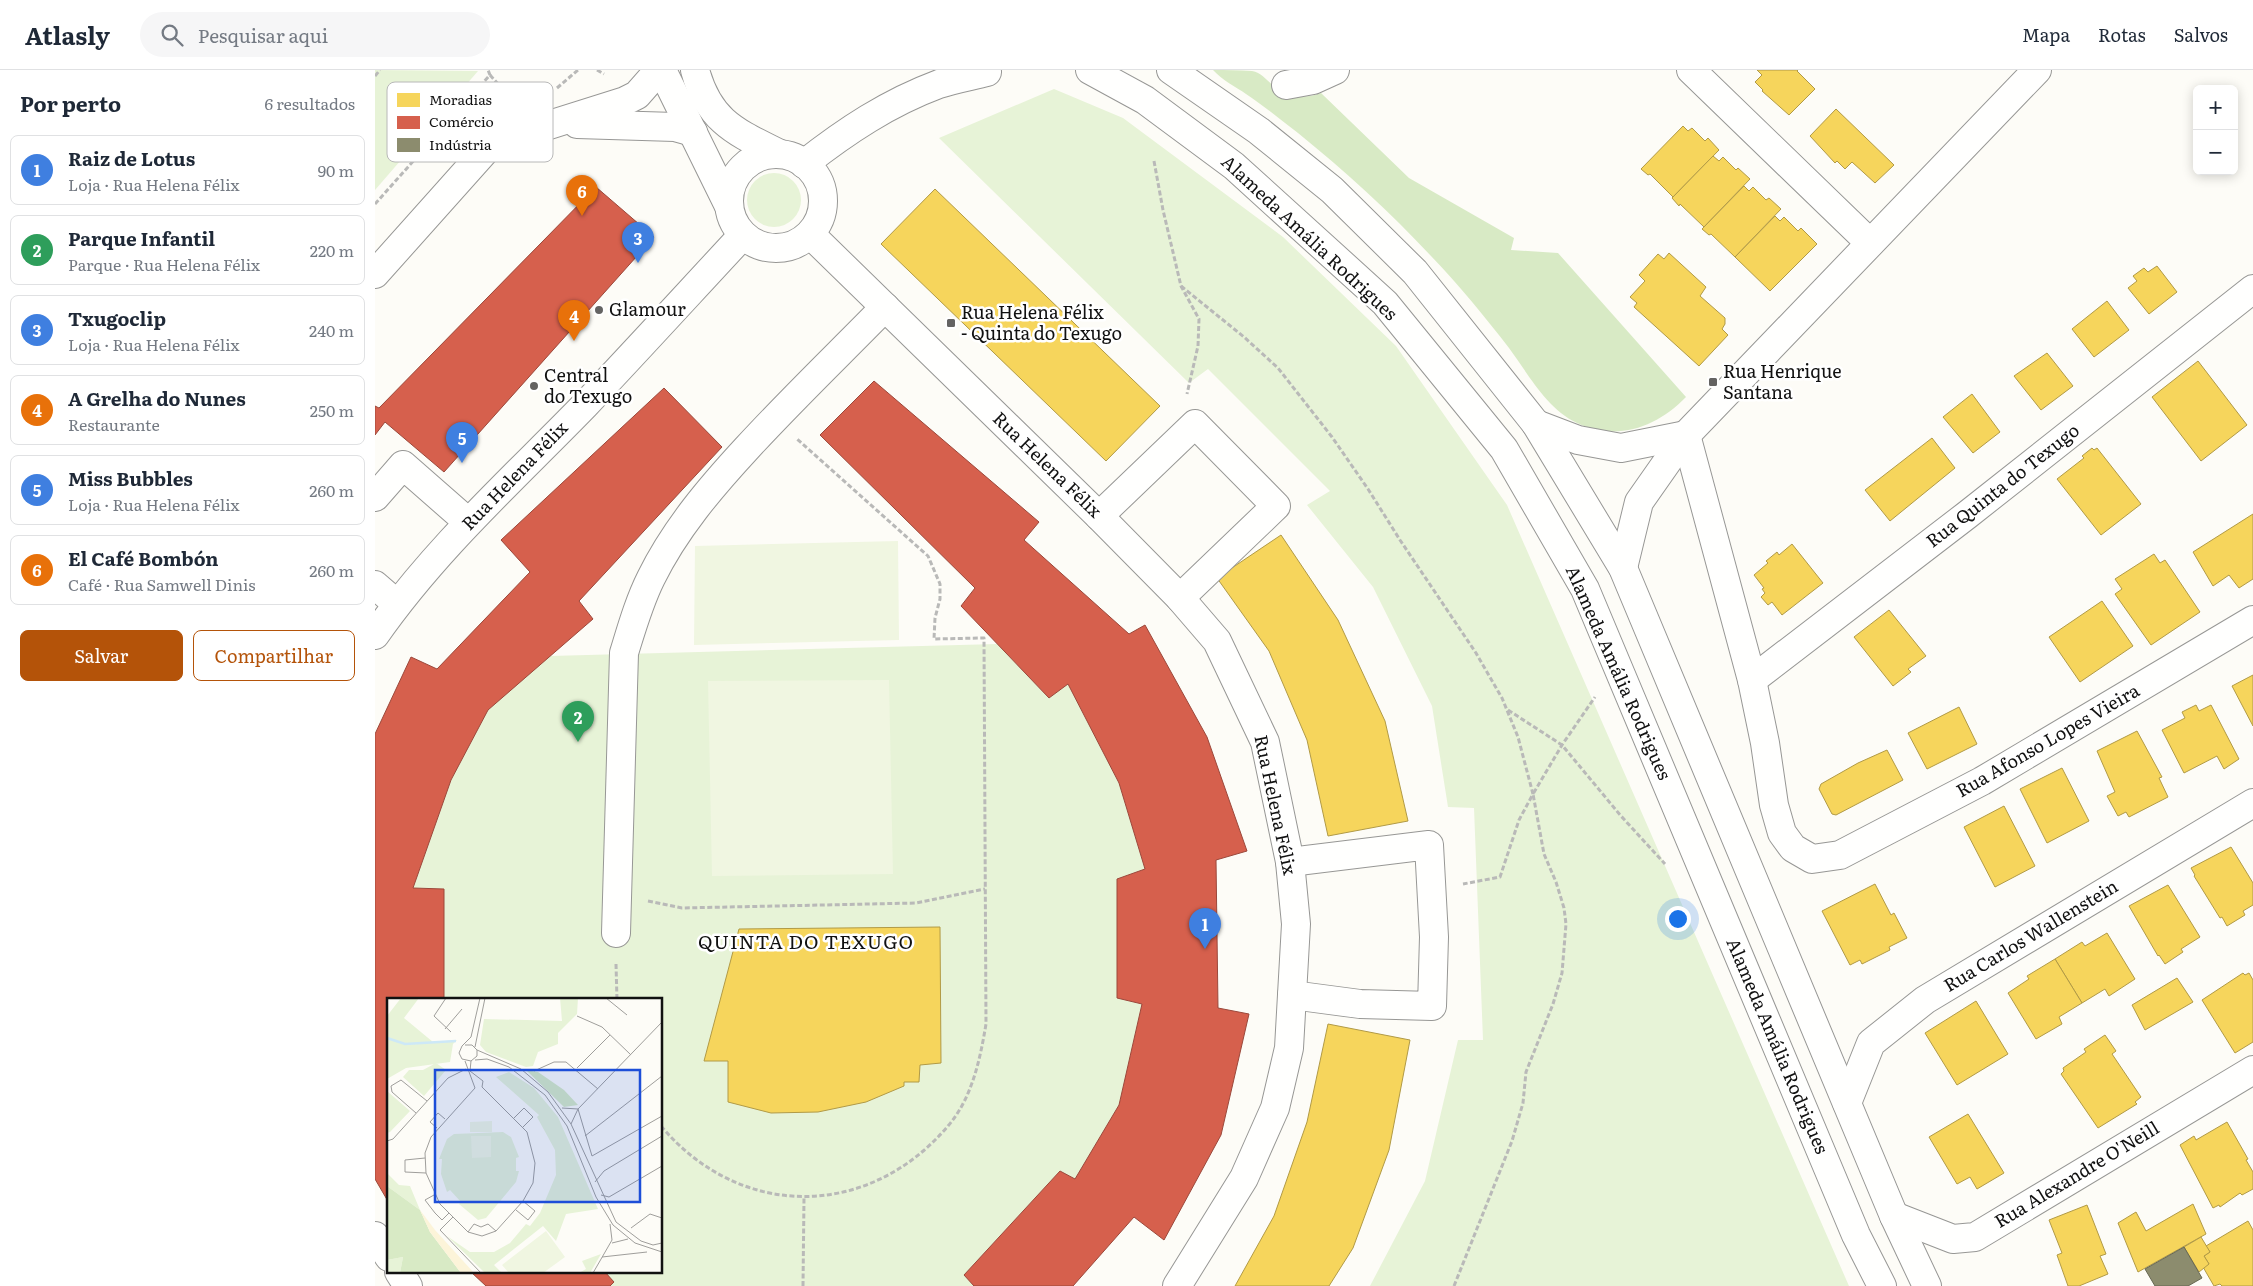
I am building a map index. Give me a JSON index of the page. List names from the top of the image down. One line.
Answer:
{"streets":{"street":["Alameda Amália Rodrigues","Rua Helena Félix","Rua Quinta do Texugo","Rua Afonso Lopes Vieira","Rua Carlos Wallenstein","Rua Alexandre O'Neill"]},"crossings":[["Rua Quinta do Texugo","Rua Afonso Lopes Vieira"]],"districts":["QUINTA DO TEXUGO"],"places":{"other":["Glamour","Central do Texugo"],"transit":["Rua Helena Félix - Quinta do Texugo","Rua Henrique Santana"]},"legend":["Moradias","Comércio","Indústria"],"page":{"header":"Atlasly","search":"Pesquisar aqui","nav":["Mapa","Rotas","Salvos"],"heading":["Por perto","6 resultados"],"map_buttons":["+","−"],"list":[{"mark":"1","name":"Raiz de Lotus","note":"Loja · Rua Helena Félix","value":"90 m"},{"mark":"2","name":"Parque Infantil","note":"Parque · Rua Helena Félix","value":"220 m"},{"mark":"3","name":"Txugoclip","note":"Loja · Rua Helena Félix","value":"240 m"},{"mark":"4","name":"A Grelha do Nunes","note":"Restaurante","value":"250 m"},{"mark":"5","name":"Miss Bubbles","note":"Loja · Rua Helena Félix","value":"260 m"},{"mark":"6","name":"El Café Bombón","note":"Café · Rua Samwell Dinis","value":"260 m"}],"pins":["6","3","4","5","2","1"],"buttons":["Salvar","Compartilhar"]}}
